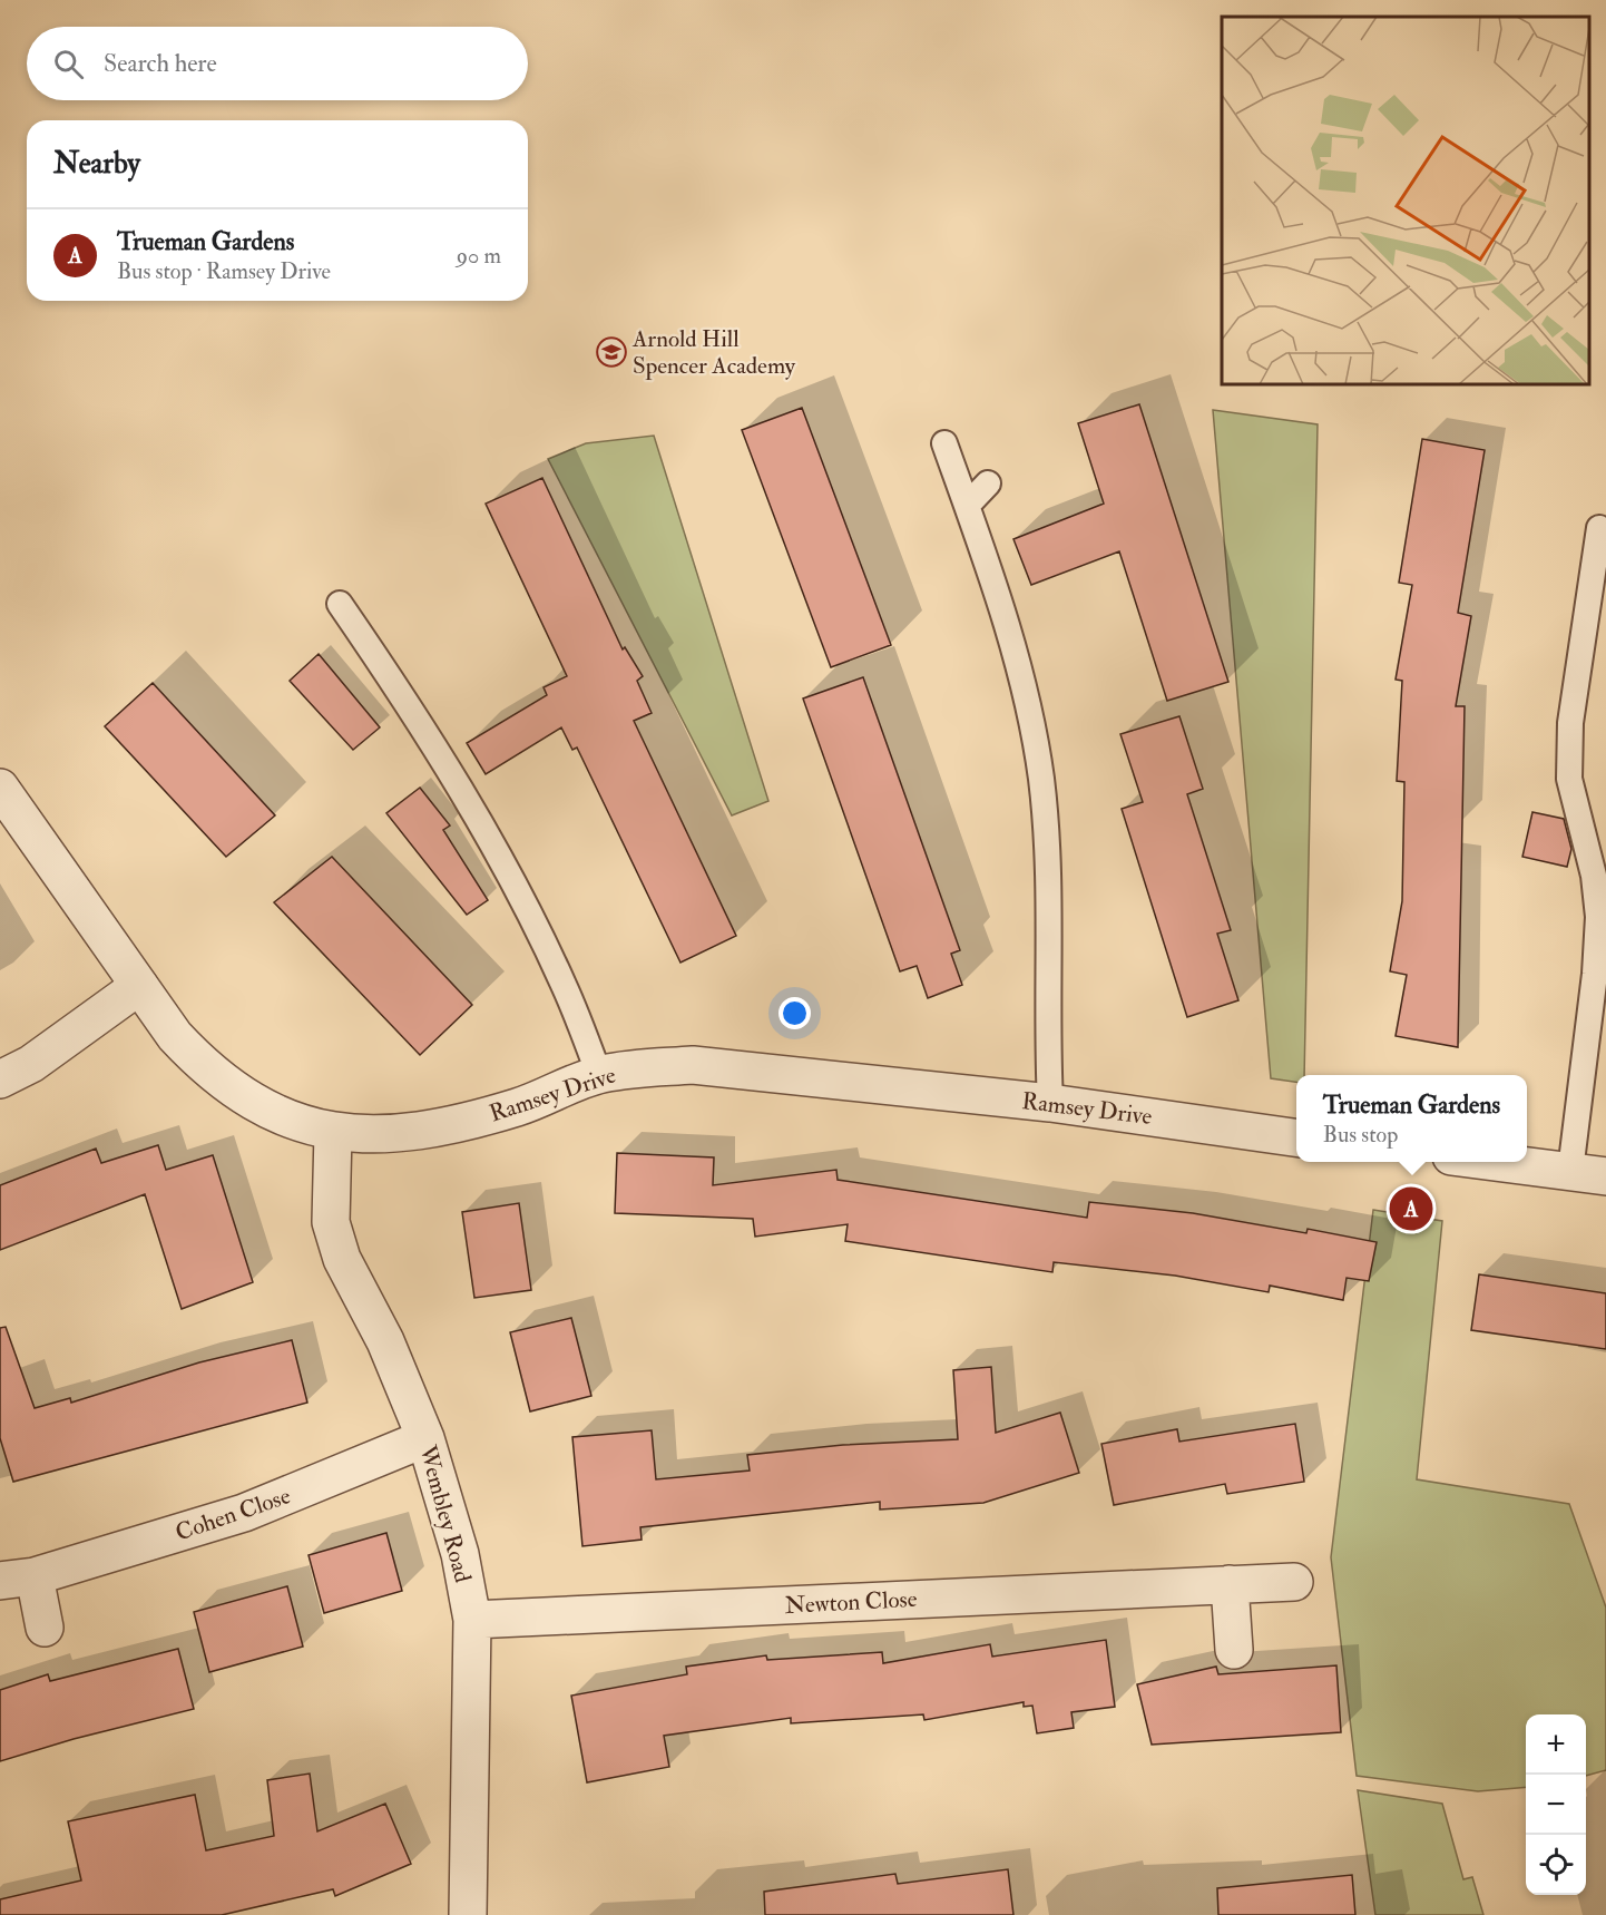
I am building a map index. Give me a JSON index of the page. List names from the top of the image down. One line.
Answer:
{"streets":{"street":["Ramsey Drive","Cohen Close","Wembley Road","Newton Close"]},"crossings":[["Ramsey Drive","Wembley Road"],["Cohen Close","Wembley Road"],["Wembley Road","Newton Close"]],"places":{"school or university":["Arnold Hill Spencer Academy"]},"page":{"search":"Search here","heading":"Nearby","list":[{"mark":"A","name":"Trueman Gardens","note":"Bus stop · Ramsey Drive","value":"90 m"}],"popup":["Trueman Gardens","Bus stop"],"pins":"A","map_buttons":["+","−"]}}
